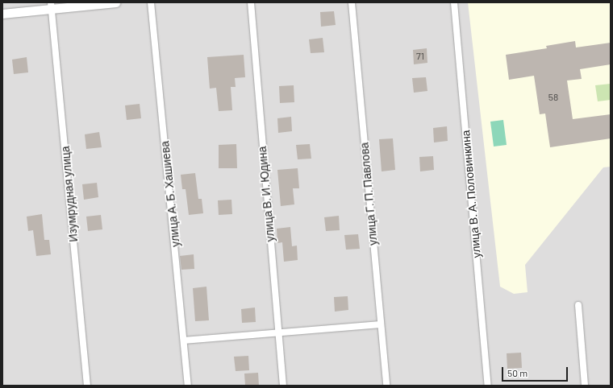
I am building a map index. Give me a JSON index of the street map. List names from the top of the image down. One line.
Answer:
{"streets":{"street":["Изумрудная улица","улица А. Б. Хашиева","улица В. И. Юдина","улица Г. П. Павлова","улица В. А. Половинкина"]},"house_numbers":["71","58"],"scale_bar":"50 m"}
